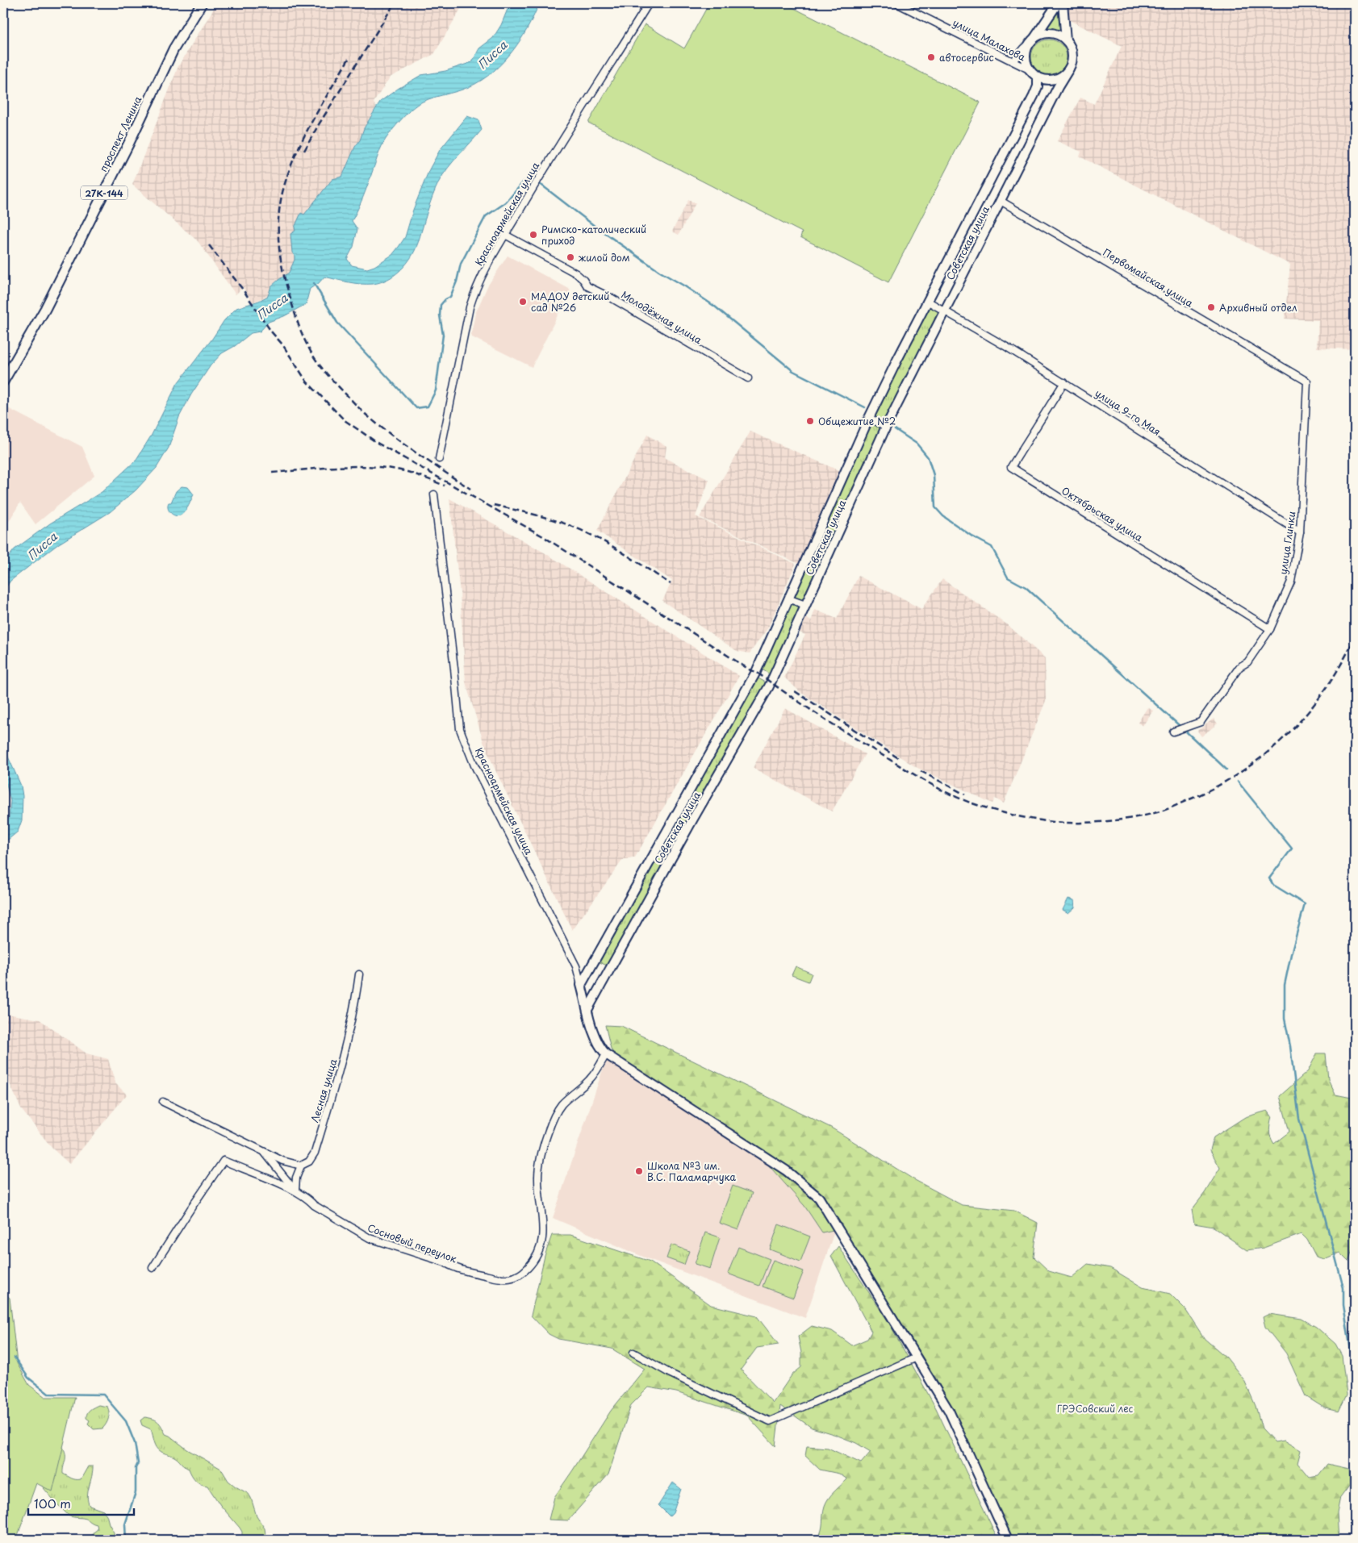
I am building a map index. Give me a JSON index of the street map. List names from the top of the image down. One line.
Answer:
{"streets":{"main road":["проспект Ленина","27К-144","Красноармейская улица","Советская улица"],"street":["улица Малахова","Первомайская улица","Молодёжная улица","улица 9-го Мая","Октябрьская улица","улица Глинки","Лесная улица","Сосновый переулок"]},"crossings":[["улица Малахова","Советская улица"],["Красноармейская улица","Советская улица"],["Красноармейская улица","Молодёжная улица"],["Красноармейская улица","Сосновый переулок"],["Советская улица","Первомайская улица"],["Советская улица","улица 9-го Мая"],["Первомайская улица","улица Глинки"],["улица 9-го Мая","Октябрьская улица"],["улица 9-го Мая","улица Глинки"],["Октябрьская улица","улица Глинки"]],"water":["Писса"],"parks":["ГРЭСовский лес"],"places":["автосервис","Римско-католический приход","жилой дом","МАДОУ детский сад №26","Архивный отдел","Общежитие №2","Школа №3 им. В.С. Паламарчука"],"scale_bar":"100 m"}
